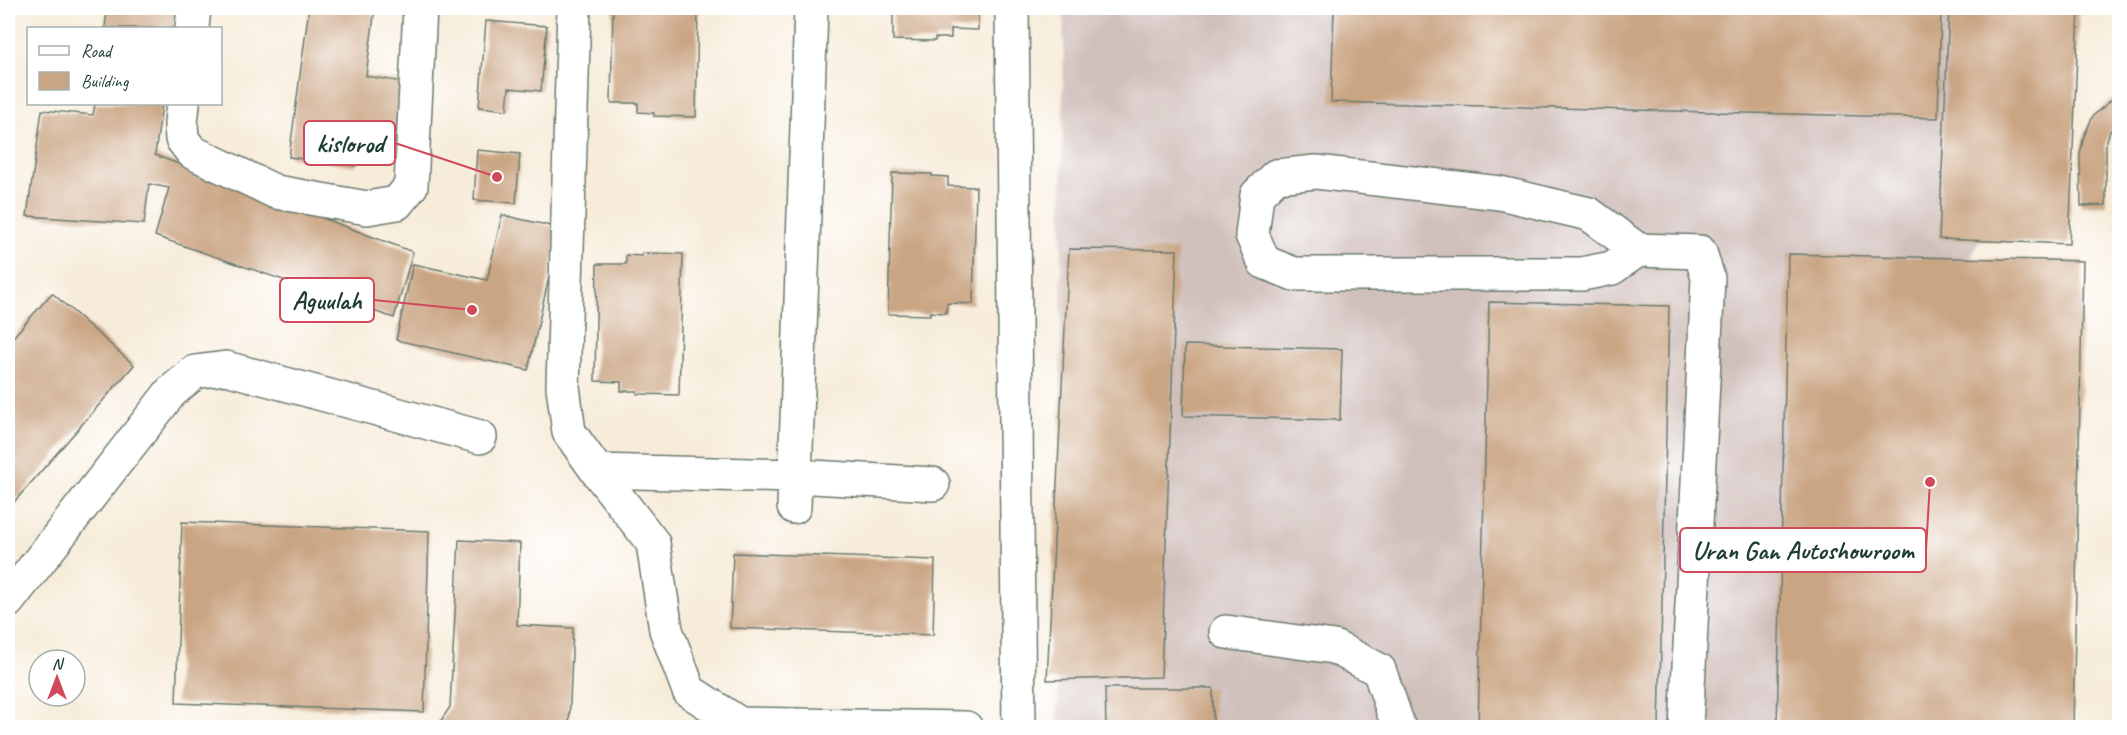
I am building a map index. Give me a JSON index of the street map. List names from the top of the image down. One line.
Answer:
{"places":["kislorod","Aguulah","Uran Gan Autoshowroom"],"legend":["Road","Building"],"north":"top"}
